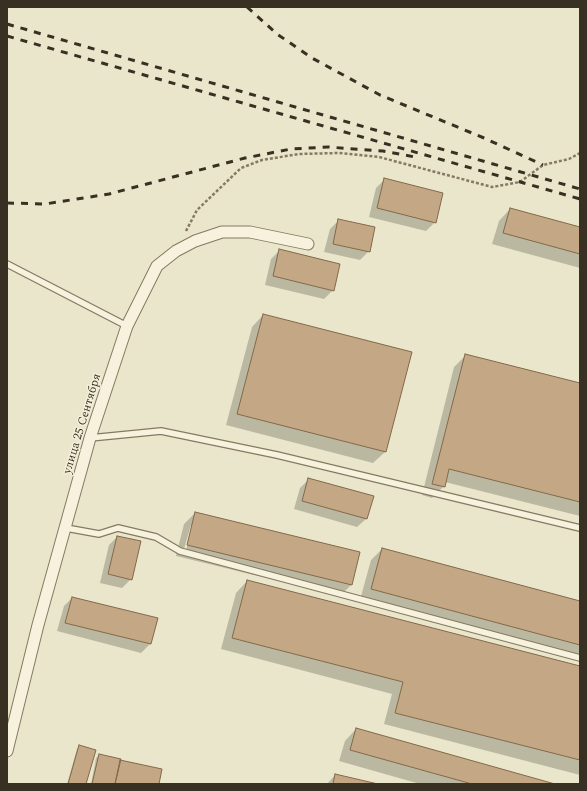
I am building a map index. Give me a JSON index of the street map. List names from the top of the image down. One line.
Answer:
{"streets":{"street":["улица 25 Сентября"]}}
